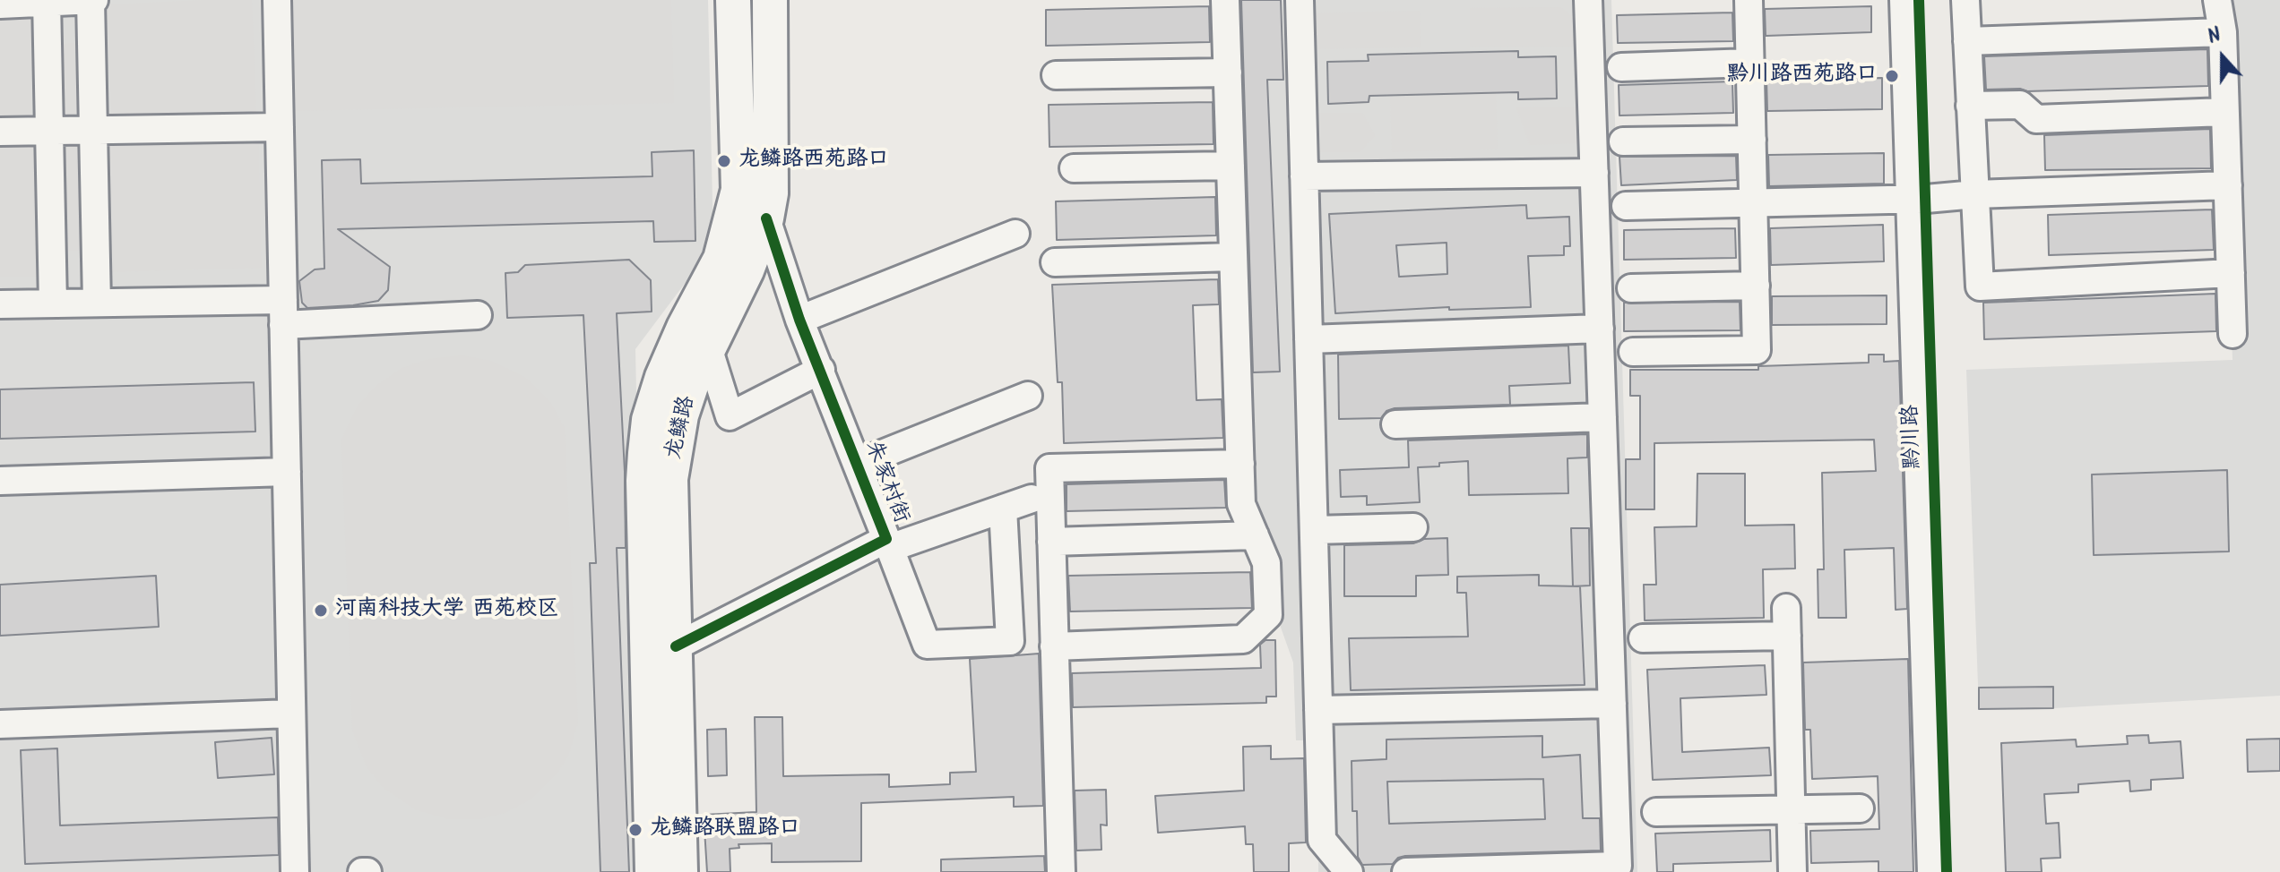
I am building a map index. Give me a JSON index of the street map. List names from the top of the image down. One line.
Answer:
{"streets":{"main road":["龙鳞路"],"street":["黔川路","朱家村街"]},"crossings":[["龙鳞路","朱家村街"]],"places":["黔川路西苑路口","龙鳞路西苑路口","河南科技大学 西苑校区","龙鳞路联盟路口"],"north":"top"}
